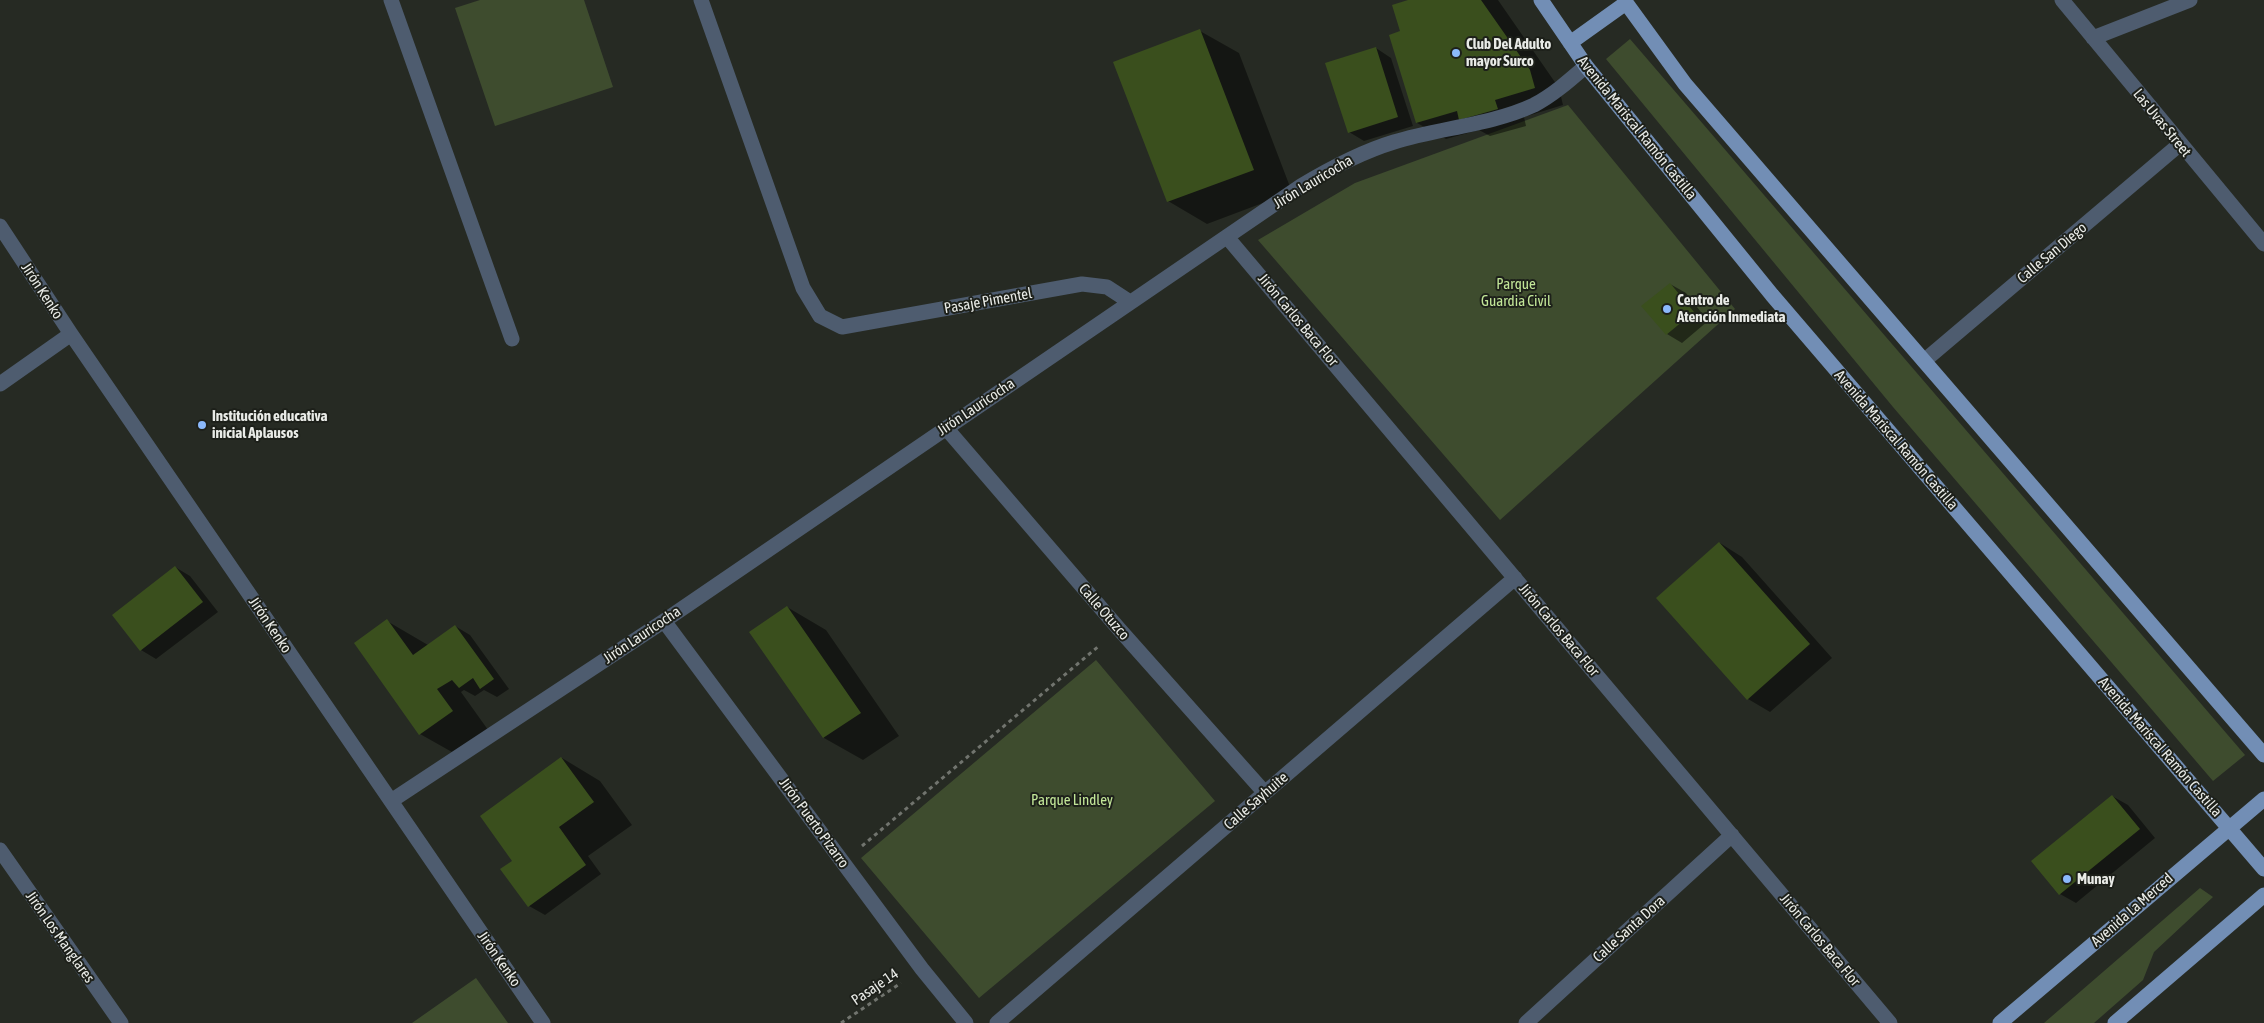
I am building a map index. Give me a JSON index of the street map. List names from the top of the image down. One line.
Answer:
{"streets":{"main road":["Avenida Mariscal Ramón Castilla","Avenida La Merced"],"street":["Las Uvas Street","Jirón Lauricocha","Calle San Diego","Jirón Kenko","Pasaje Pimentel","Jirón Carlos Baca Flor","Calle Otuzco","Calle Sayhuite","Jirón Puerto Pizarro","Calle Santa Dora","Jirón Los Manglares"],"path":["Pasaje 14"]},"crossings":[["Las Uvas Street","Calle San Diego"],["Avenida Mariscal Ramón Castilla","Jirón Lauricocha"],["Avenida Mariscal Ramón Castilla","Avenida La Merced"],["Jirón Lauricocha","Jirón Kenko"],["Jirón Lauricocha","Pasaje Pimentel"],["Jirón Lauricocha","Jirón Carlos Baca Flor"],["Jirón Lauricocha","Calle Otuzco"],["Jirón Lauricocha","Jirón Puerto Pizarro"],["Jirón Carlos Baca Flor","Calle Sayhuite"],["Jirón Carlos Baca Flor","Calle Santa Dora"],["Calle Otuzco","Calle Sayhuite"],["Jirón Puerto Pizarro","Pasaje 14"]],"parks":["Parque Guardia Civil","Parque Lindley"],"places":["Club Del Adulto mayor Surco","Centro de Atención Inmediata","Institución educativa inicial Aplausos","Munay"]}
